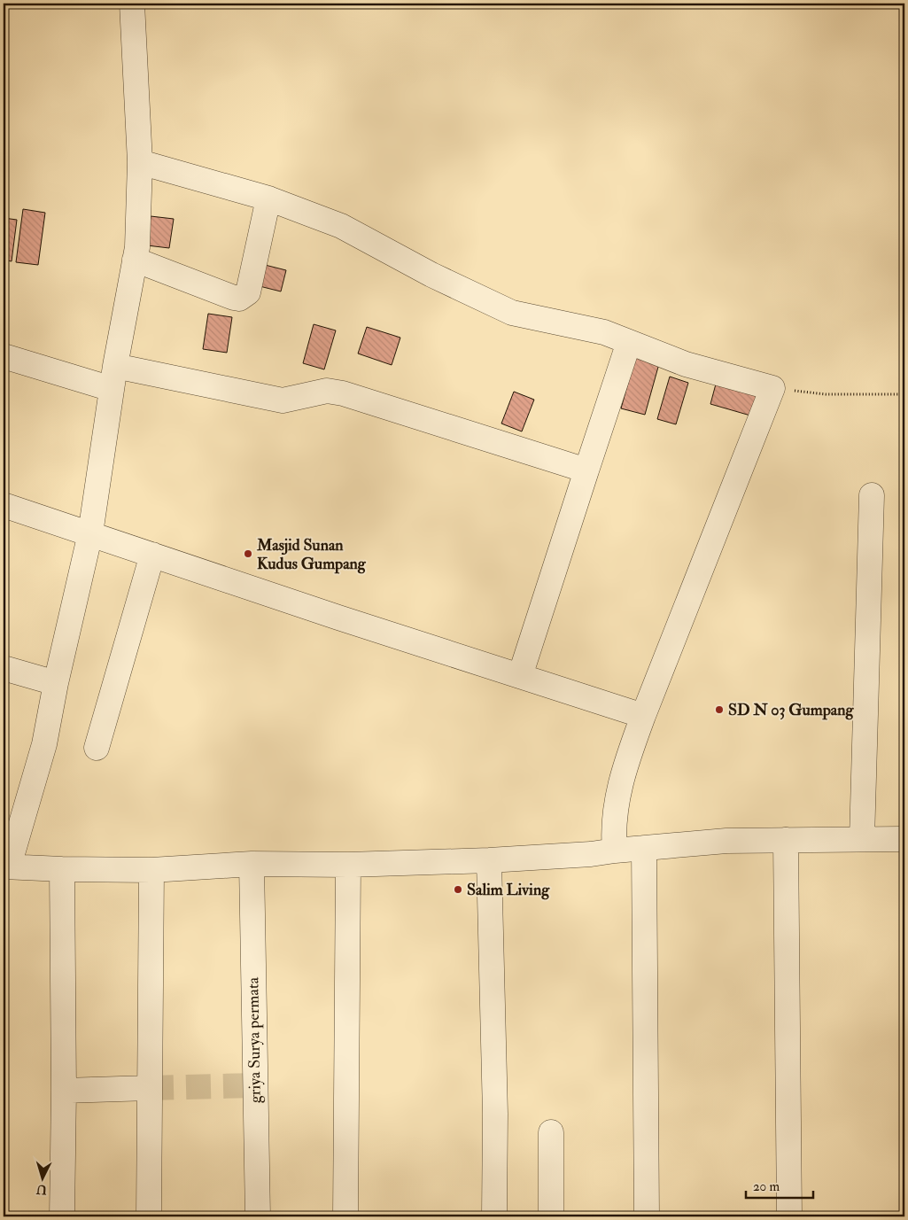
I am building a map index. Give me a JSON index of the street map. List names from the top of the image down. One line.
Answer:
{"streets":{"street":["griya Surya permata"]},"places":["Masjid Sunan Kudus Gumpang","SD N 03 Gumpang","Salim Living"],"scale_bar":"20 m","north":"bottom"}
